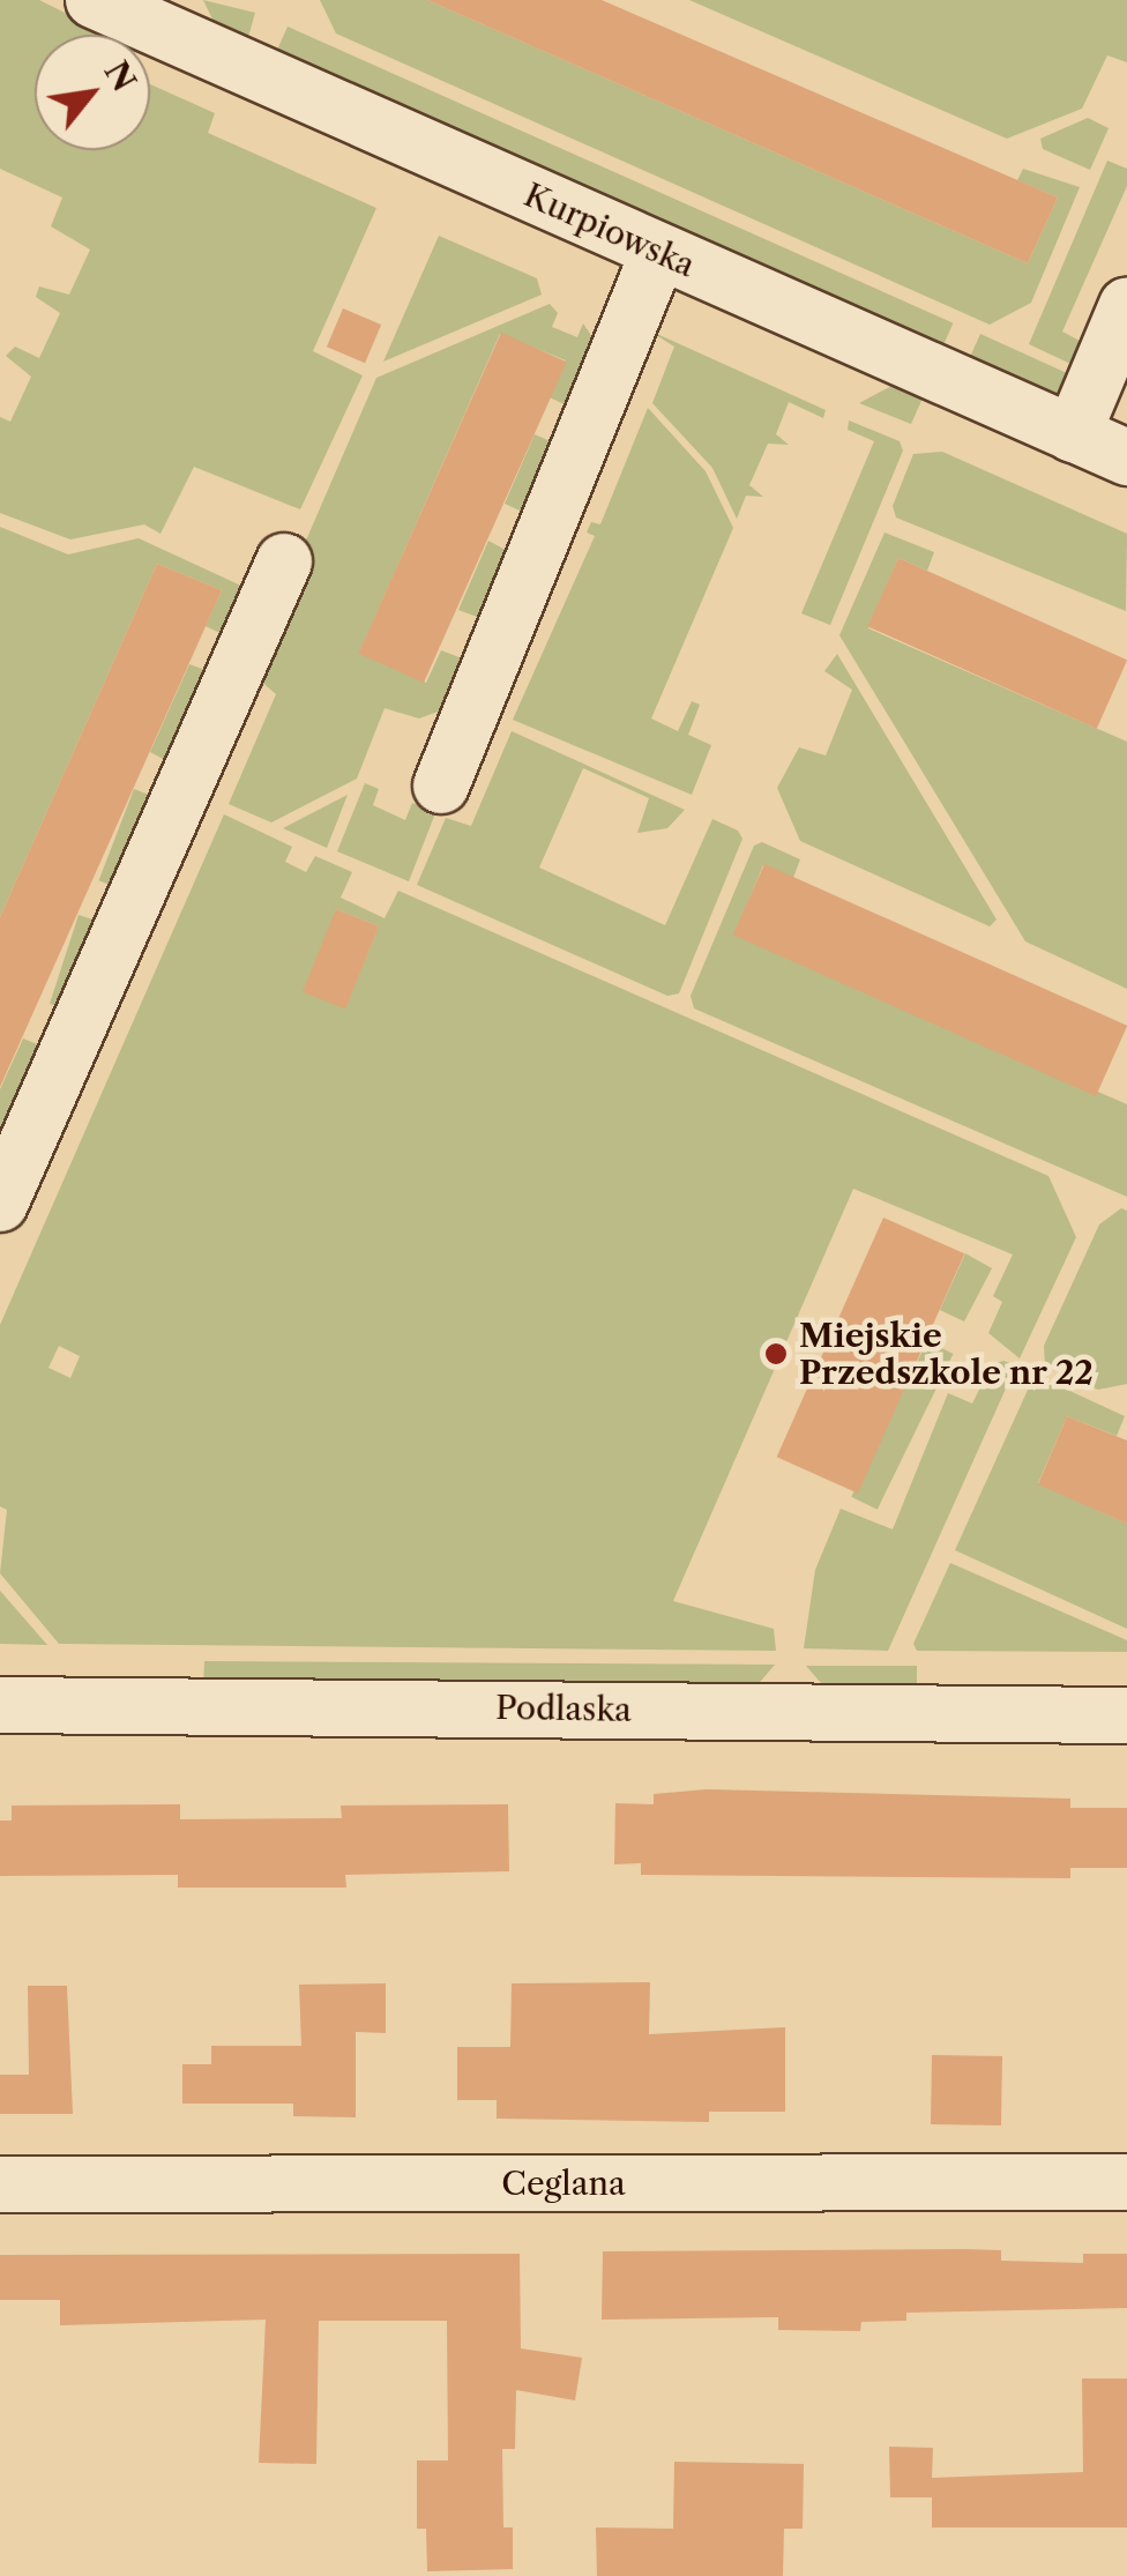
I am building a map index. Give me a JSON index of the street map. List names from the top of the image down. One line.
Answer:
{"streets":{"street":["Kurpiowska","Podlaska","Ceglana"]},"places":["Miejskie Przedszkole nr 22"],"north":"top right"}
